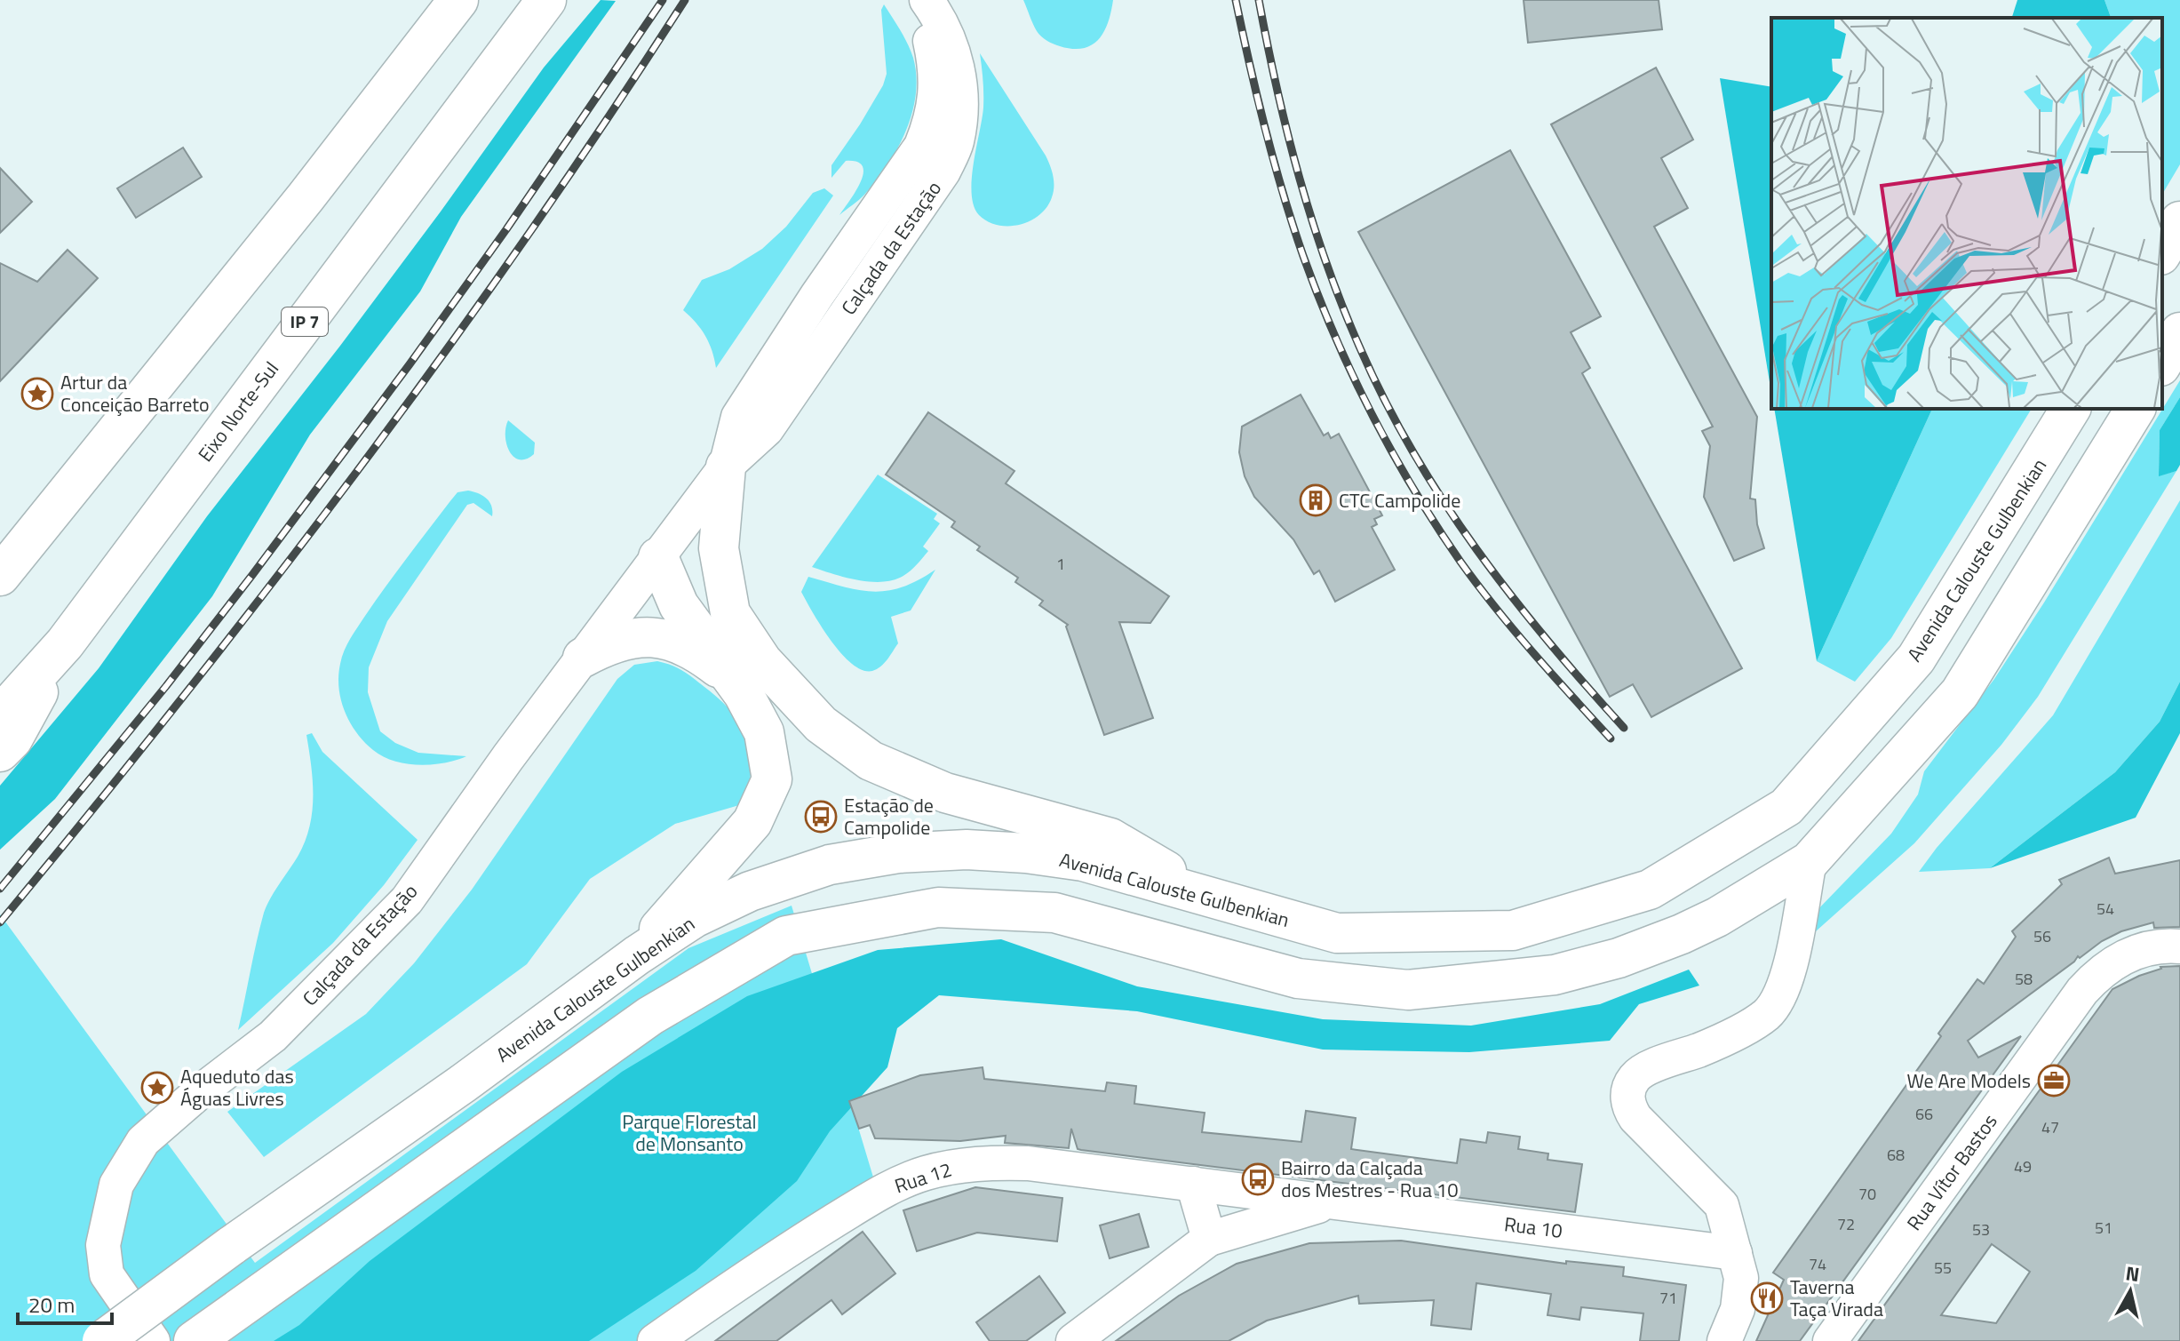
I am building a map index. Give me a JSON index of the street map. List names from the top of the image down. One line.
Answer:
{"streets":{"main road":["IP 7","Eixo Norte-Sul","Avenida Calouste Gulbenkian"],"street":["Calçada da Estação","Rua Vítor Bastos","Rua 12","Rua 10"]},"crossings":[["Rua 12","Rua 10"]],"parks":["Parque Florestal de Monsanto"],"places":{"place":["Artur da Conceição Barreto","Aqueduto das Águas Livres"],"building":["CTC Campolide"],"bus stop":["Estação de Campolide","Bairro da Calçada dos Mestres - Rua 10"],"office":["We Are Models"],"restaurant":["Taverna Taça Virada"]},"house_numbers":["1","54","56","58","66","47","68","49","70","72","51","53","74","55","71"],"scale_bar":"20 m","north":"top"}
